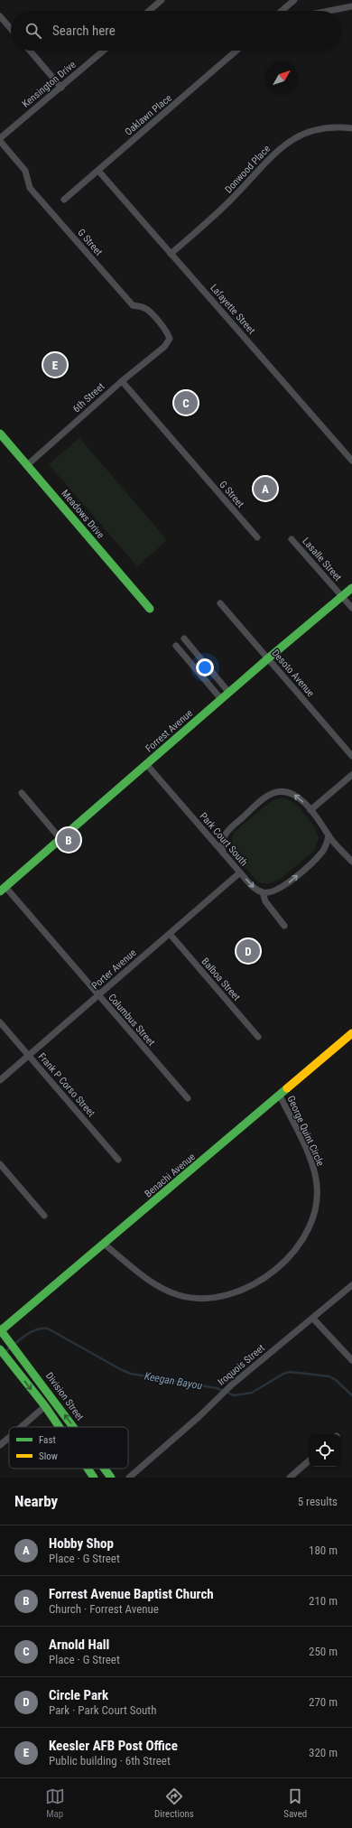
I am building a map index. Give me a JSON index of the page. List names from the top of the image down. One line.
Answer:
{"streets":{"street":["Kensington Drive","Oaklawn Place","Donwood Place","G Street","Lafayette Street","6th Street","Meadows Drive","Lasalle Street","Desoto Avenue","Forrest Avenue","Park Court South","Porter Avenue","Balboa Street","Columbus Street","Frank P Corso Street","George Quint Circle","Benachi Avenue","Iroquois Street","Division Street"]},"crossings":[["Kensington Drive","G Street"],["Oaklawn Place","Lafayette Street"],["Donwood Place","Lafayette Street"],["G Street","6th Street"],["6th Street","Meadows Drive"],["Lasalle Street","Forrest Avenue"],["Desoto Avenue","Forrest Avenue"],["Forrest Avenue","Park Court South"],["Forrest Avenue","Columbus Street"],["Park Court South","Porter Avenue"],["Porter Avenue","Balboa Street"],["Porter Avenue","Columbus Street"],["Porter Avenue","Frank P Corso Street"],["George Quint Circle","Benachi Avenue"],["Benachi Avenue","Division Street"]],"water":["Keegan Bayou"],"legend":["Fast","Slow"],"north":"top right","page":{"search":"Search here","pins":["E","C","A","B","D"],"heading":["Nearby","5 results"],"list":[{"mark":"A","name":"Hobby Shop","note":"Place · G Street","value":"180 m"},{"mark":"B","name":"Forrest Avenue Baptist Church","note":"Church · Forrest Avenue","value":"210 m"},{"mark":"C","name":"Arnold Hall","note":"Place · G Street","value":"250 m"},{"mark":"D","name":"Circle Park","note":"Park · Park Court South","value":"270 m"},{"mark":"E","name":"Keesler AFB Post Office","note":"Public building · 6th Street","value":"320 m"}],"nav":["Map","Directions","Saved"]}}
